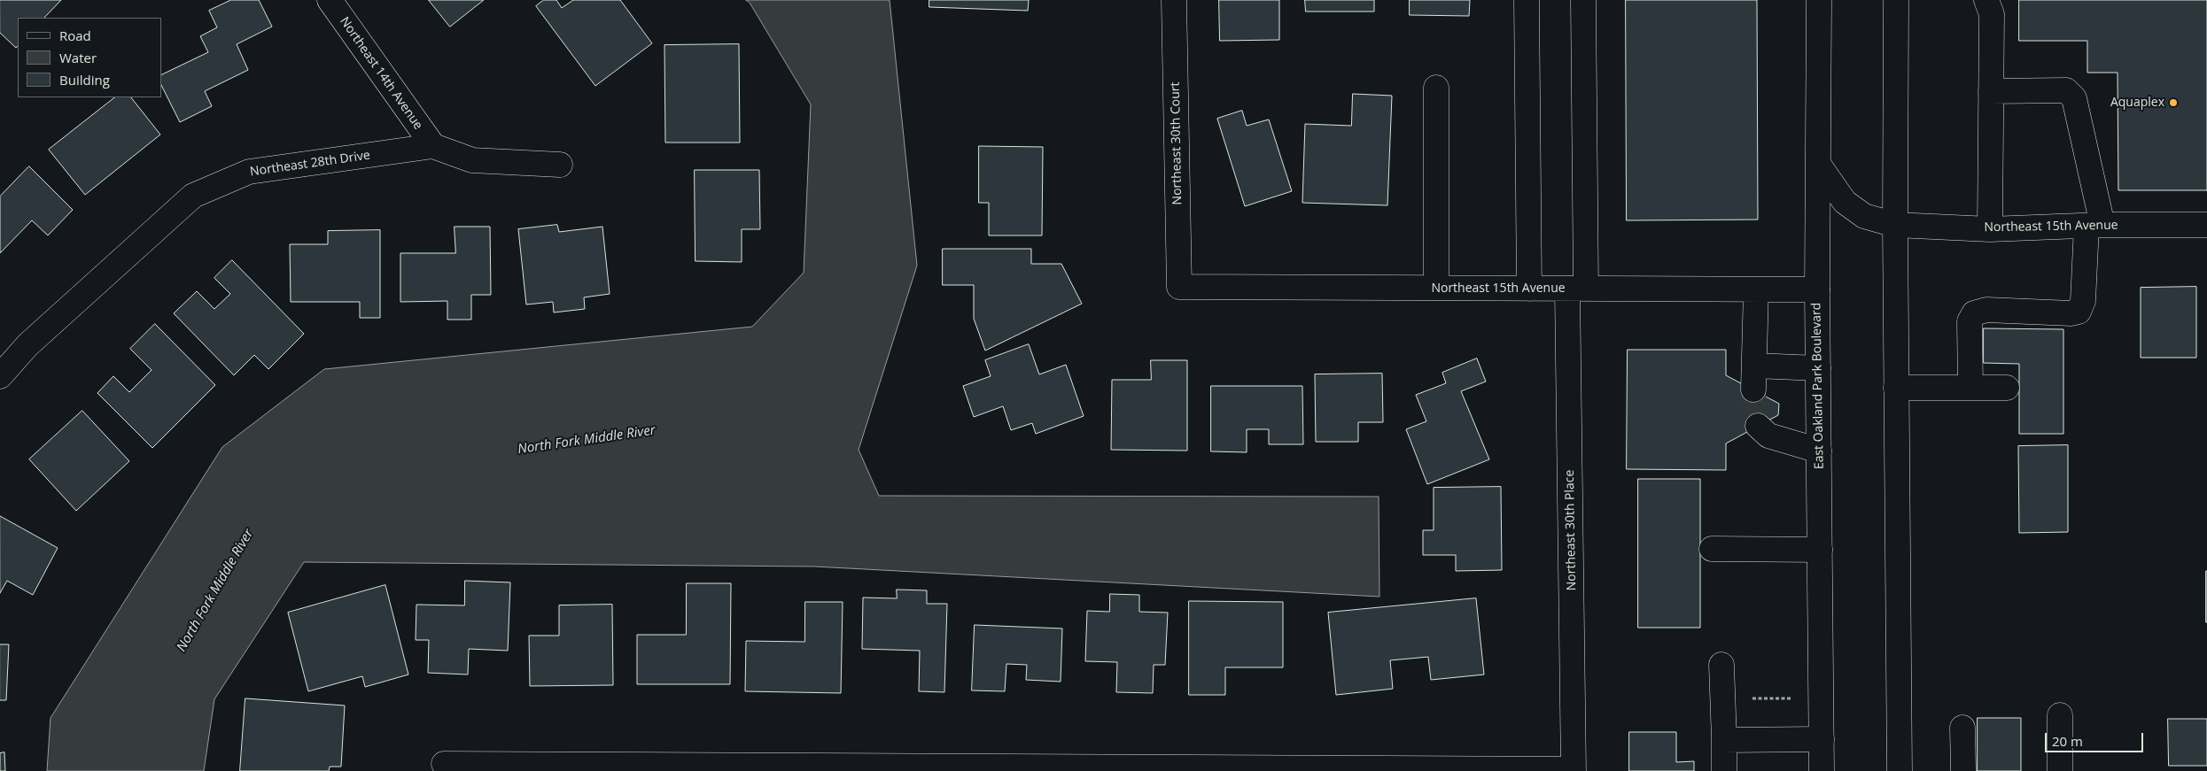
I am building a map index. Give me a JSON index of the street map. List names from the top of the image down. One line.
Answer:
{"streets":{"street":["Northeast 14th Avenue","Northeast 30th Court","Northeast 28th Drive","Northeast 15th Avenue","East Oakland Park Boulevard","Northeast 30th Place"]},"crossings":[["Northeast 14th Avenue","Northeast 28th Drive"],["Northeast 30th Court","Northeast 15th Avenue"],["Northeast 15th Avenue","East Oakland Park Boulevard"],["Northeast 15th Avenue","Northeast 30th Place"]],"water":["North Fork Middle River"],"places":["Aquaplex"],"legend":["Road","Water","Building"],"scale_bar":"20 m"}
